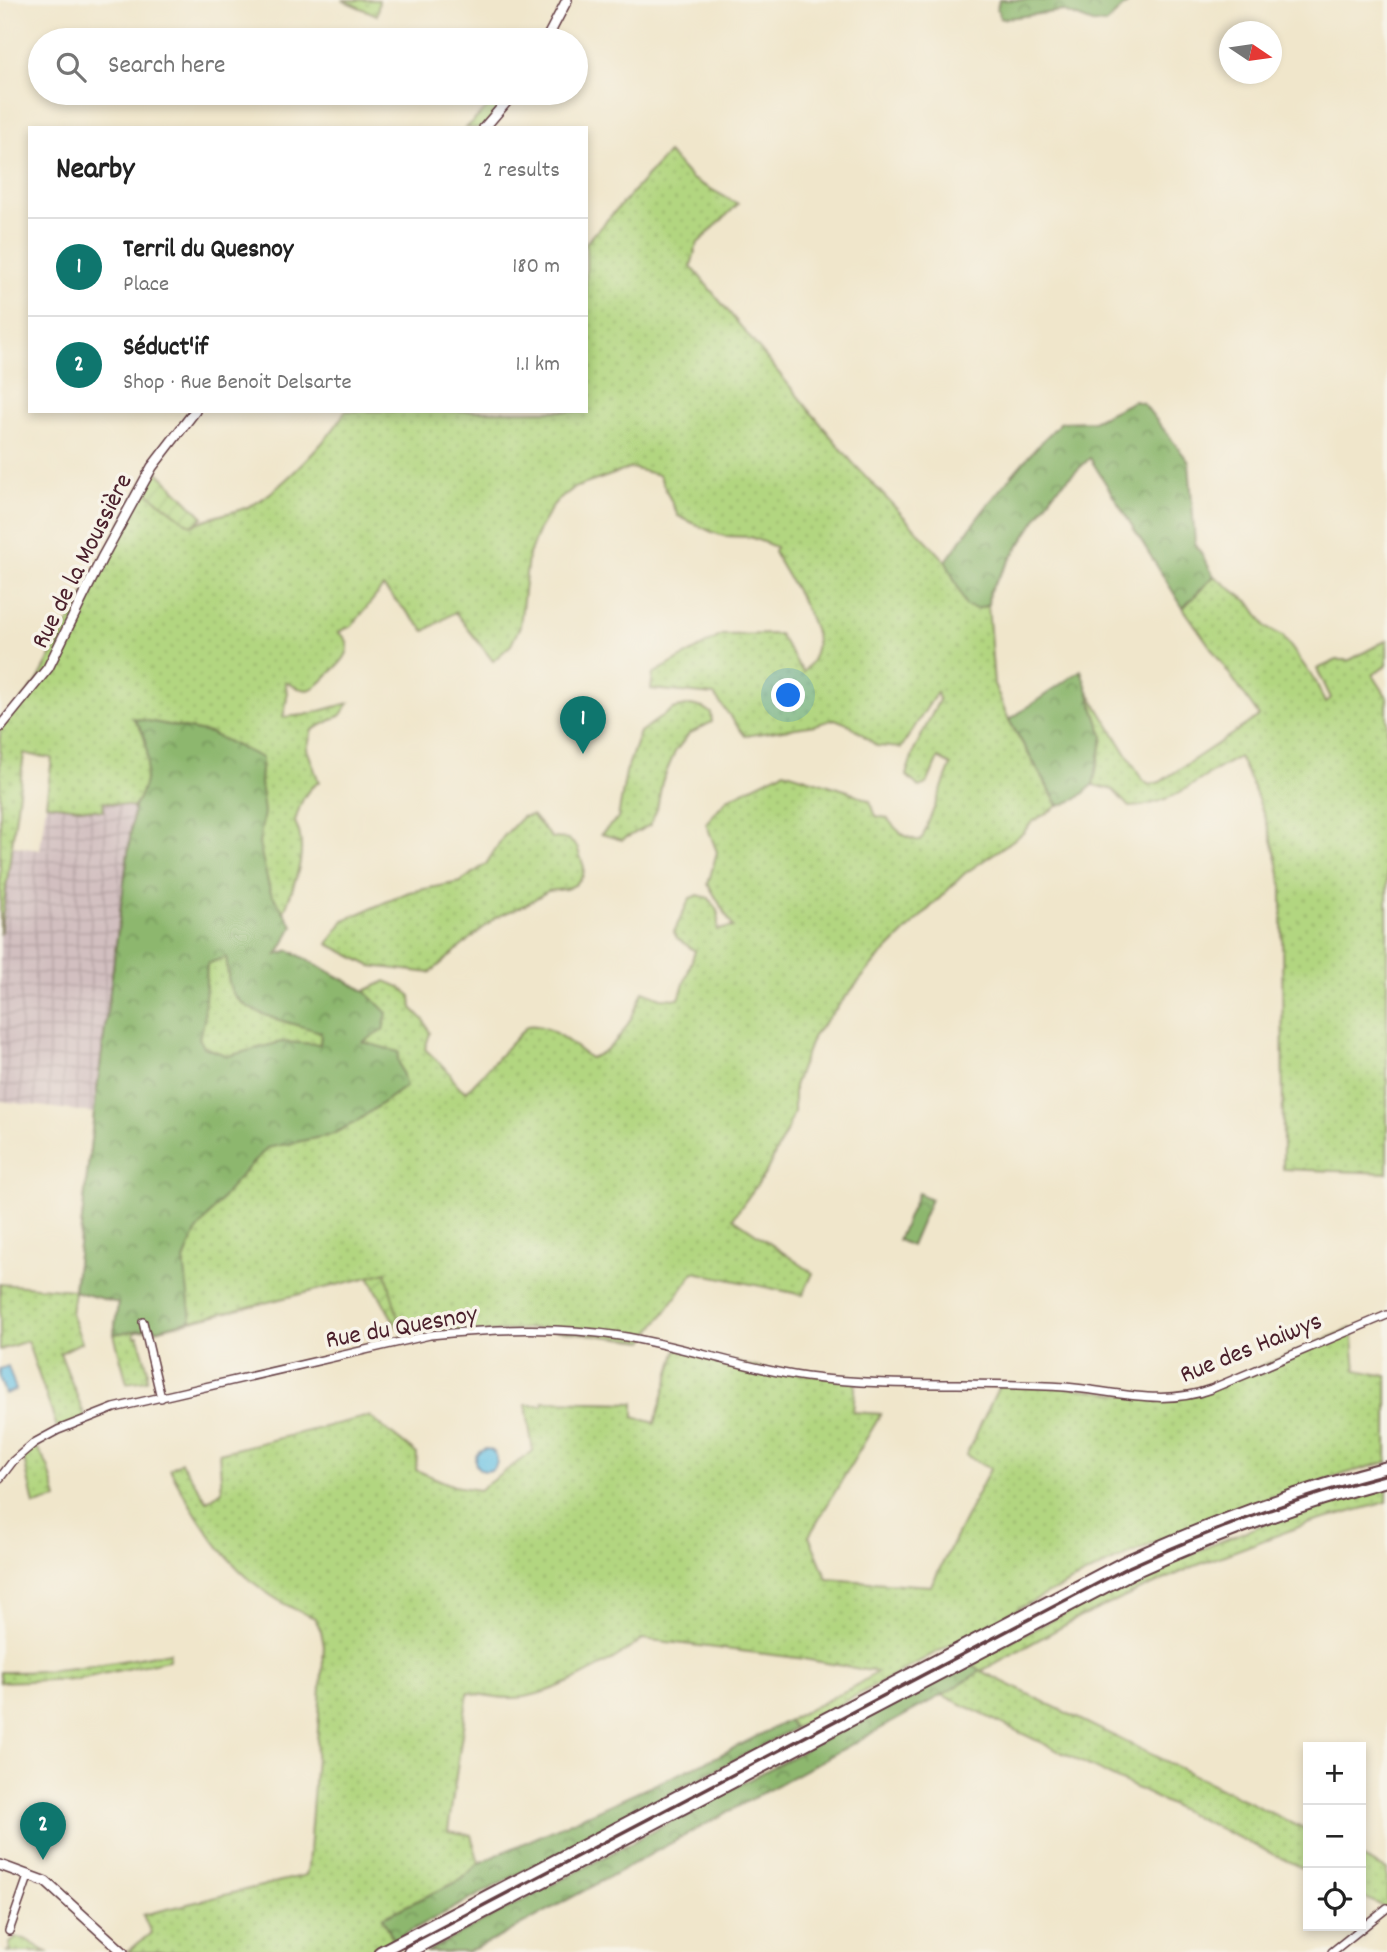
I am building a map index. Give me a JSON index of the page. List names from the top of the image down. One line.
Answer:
{"streets":{"street":["Rue de la Moussière","Rue du Quesnoy","Rue des Haiwys"]},"crossings":[["Rue du Quesnoy","Rue des Haiwys"]],"north":"right","page":{"search":"Search here","heading":["Nearby","2 results"],"list":[{"mark":"1","name":"Terril du Quesnoy","note":"Place","value":"180 m"},{"mark":"2","name":"Séduct'if","note":"Shop · Rue Benoit Delsarte","value":"1.1 km"}],"pins":["1","2"],"map_buttons":["+","−"]}}
